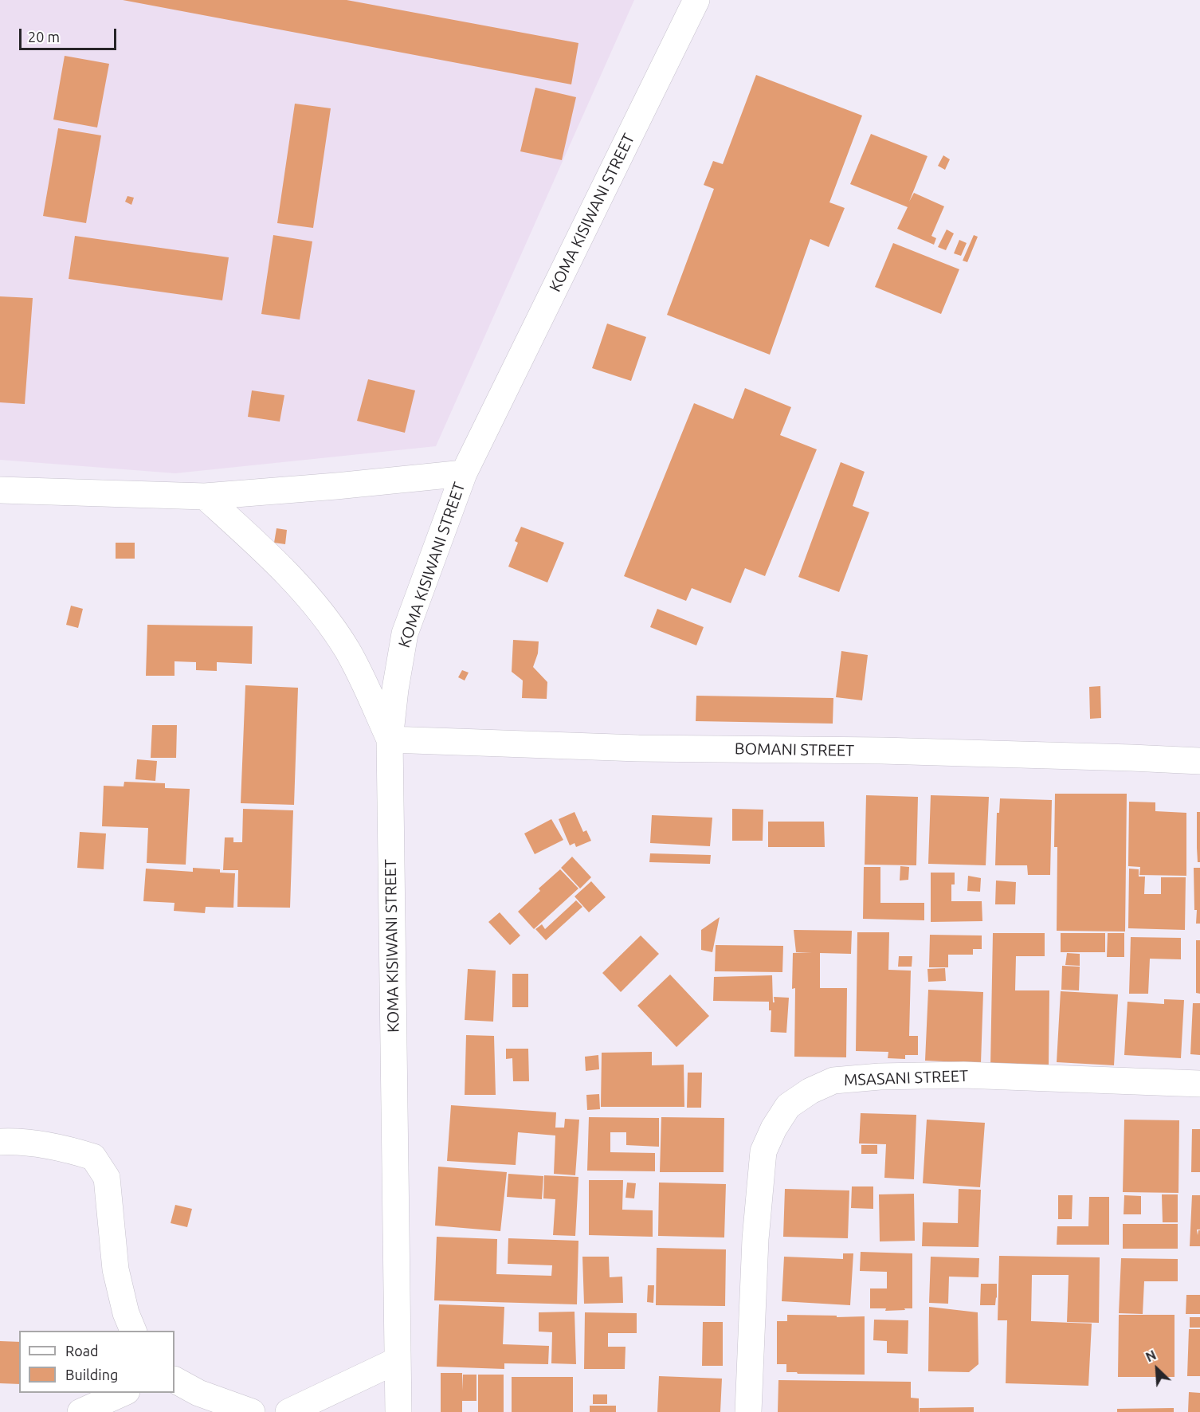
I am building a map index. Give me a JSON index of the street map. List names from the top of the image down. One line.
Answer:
{"streets":{"street":["KOMA KISIWANI STREET","BOMANI STREET","MSASANI STREET"]},"crossings":[["KOMA KISIWANI STREET","BOMANI STREET"]],"legend":["Road","Building"],"scale_bar":"20 m","north":"top left"}
